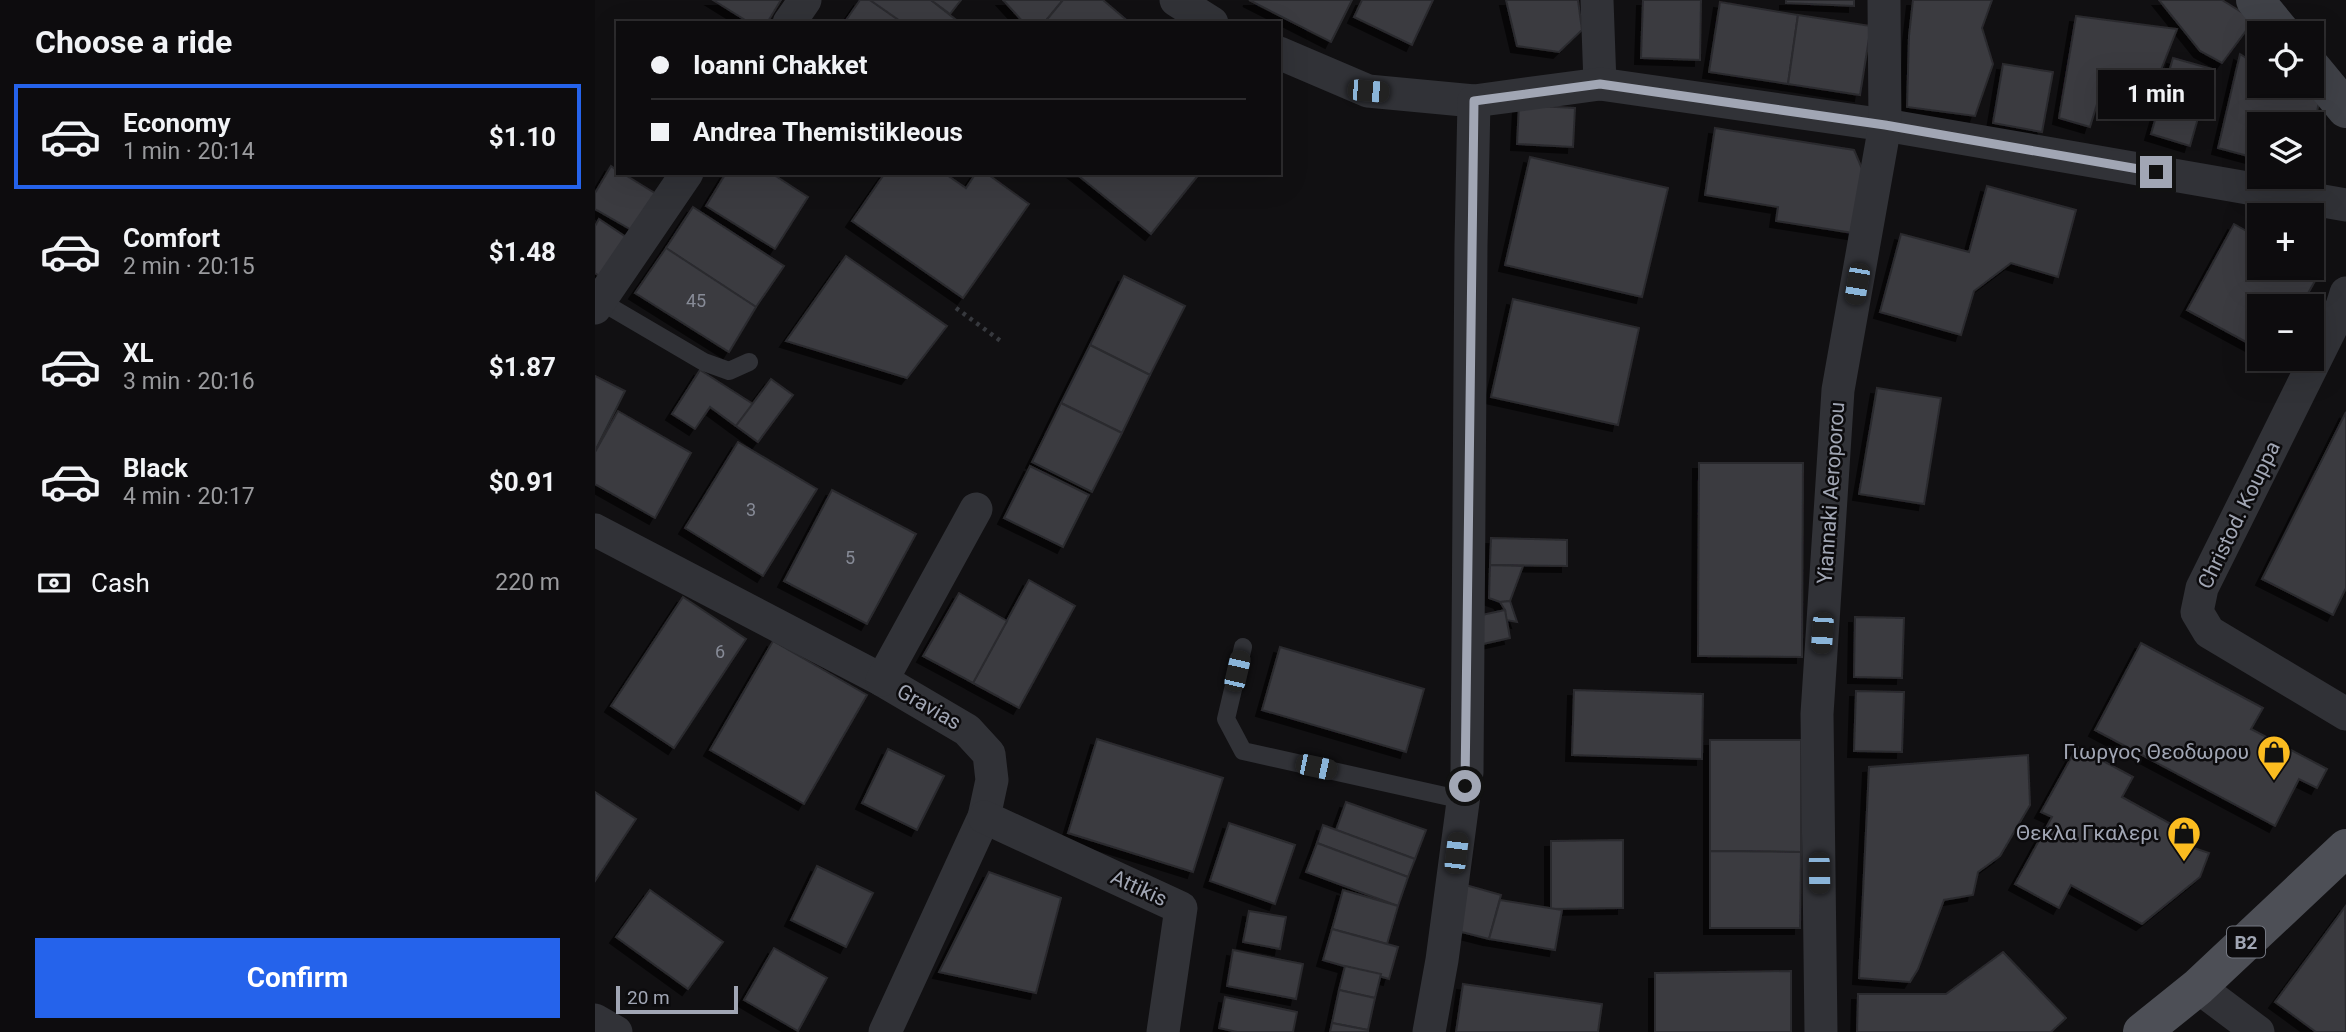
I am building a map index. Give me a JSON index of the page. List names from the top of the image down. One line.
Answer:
{"streets":{"main road":["B2"],"street":["Yiannaki Aeroporou","Christod. Kouppa","Gravias","Attikis"]},"crossings":[["Gravias","Attikis"]],"places":{"shop":["Γιωργος Θεοδωρου","Θεκλα Γκαλερι"]},"house_numbers":["45","3","5","6"],"scale_bar":"20 m","page":{"heading":"Choose a ride","map_buttons":["+","−"],"banner":["Ioanni Chakket","Andrea Themistikleous"],"bubble":"1 min","list":[{"name":"Economy","note":"1 min · 20:14","value":"$1.10"},{"name":"Comfort","note":"2 min · 20:15","value":"$1.48"},{"name":"XL","note":"3 min · 20:16","value":"$1.87"},{"name":"Black","note":"4 min · 20:17","value":"$0.91"}],"pay":["Cash","220 m"],"buttons":"Confirm","scale":"20 m"}}
